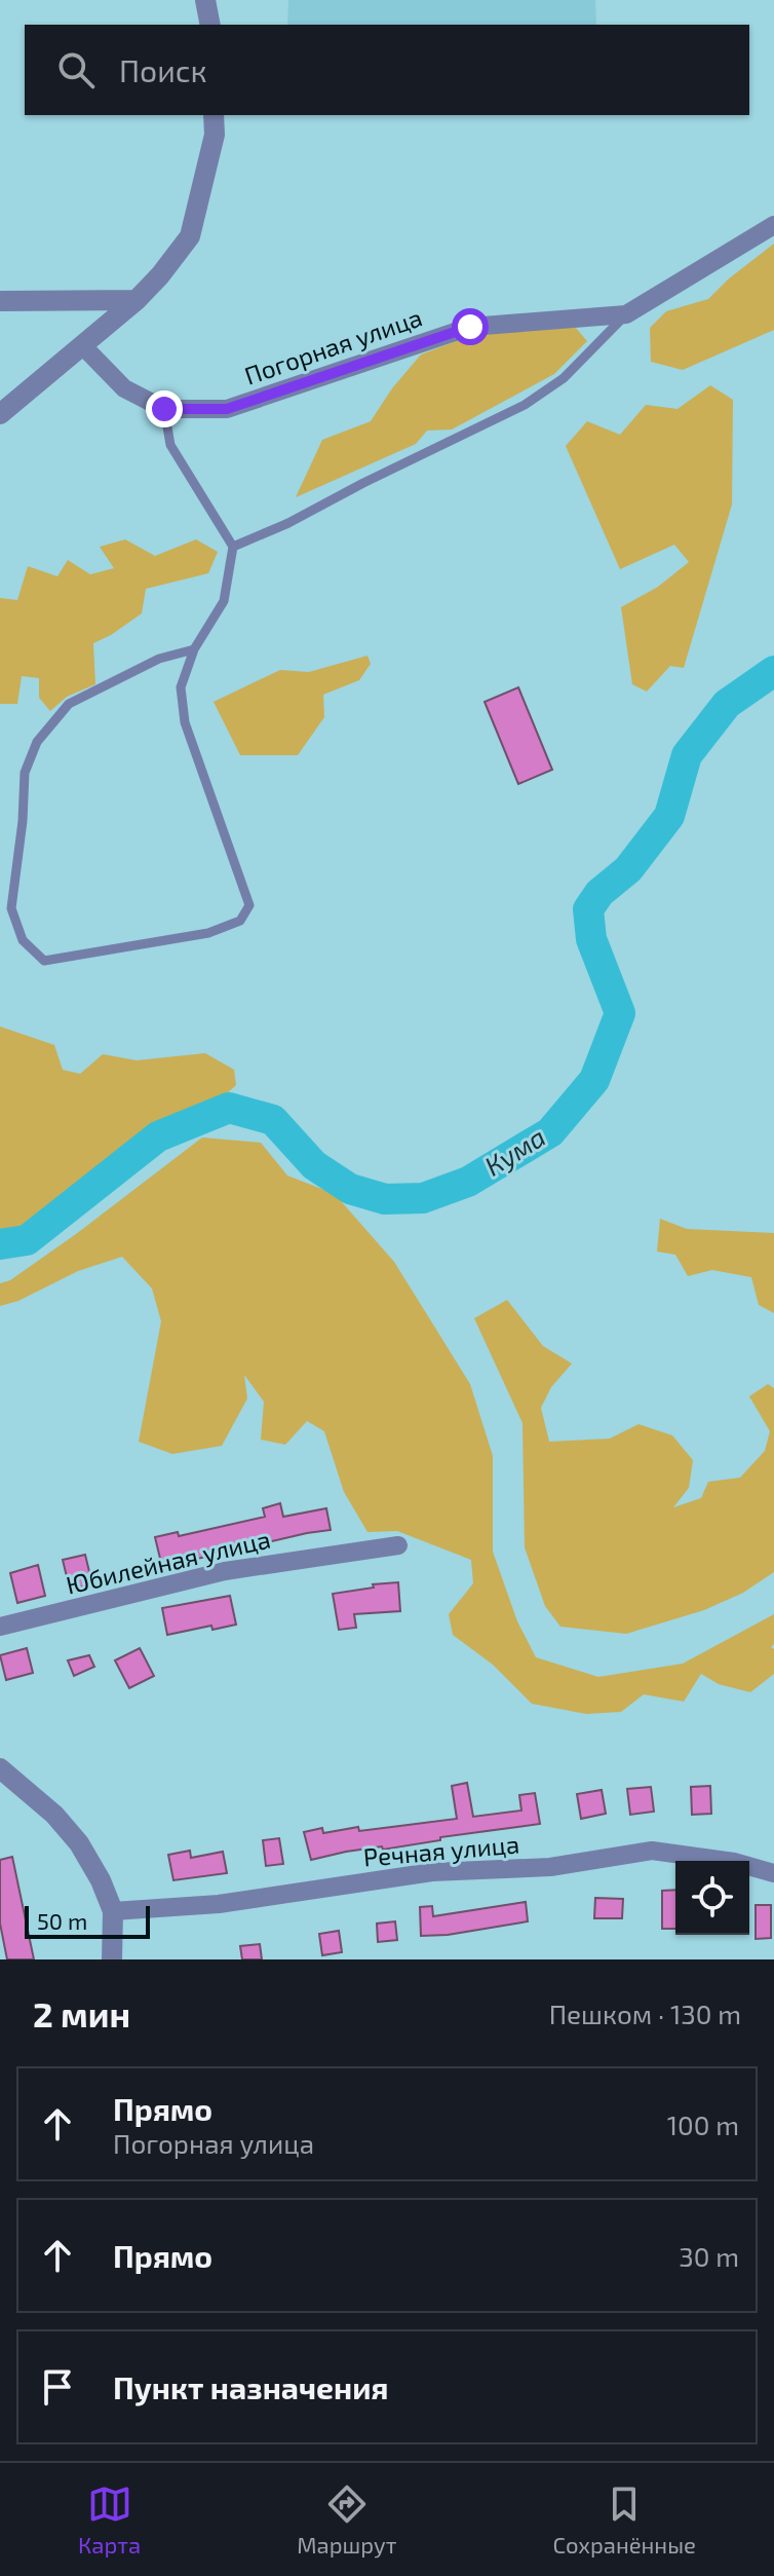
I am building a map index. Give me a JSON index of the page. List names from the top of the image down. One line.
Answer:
{"streets":{"street":["Погорная улица","Юбилейная улица","Речная улица"]},"water":["Кума"],"scale_bar":"50 m","page":{"search":"Поиск","scale":"50 m","heading":["2 мин","Пешком · 130 m"],"list":[["Прямо","Погорная улица","100 m"],["Прямо","30 m"],"Пункт назначения"],"nav":["Карта","Маршрут","Сохранённые"]}}
